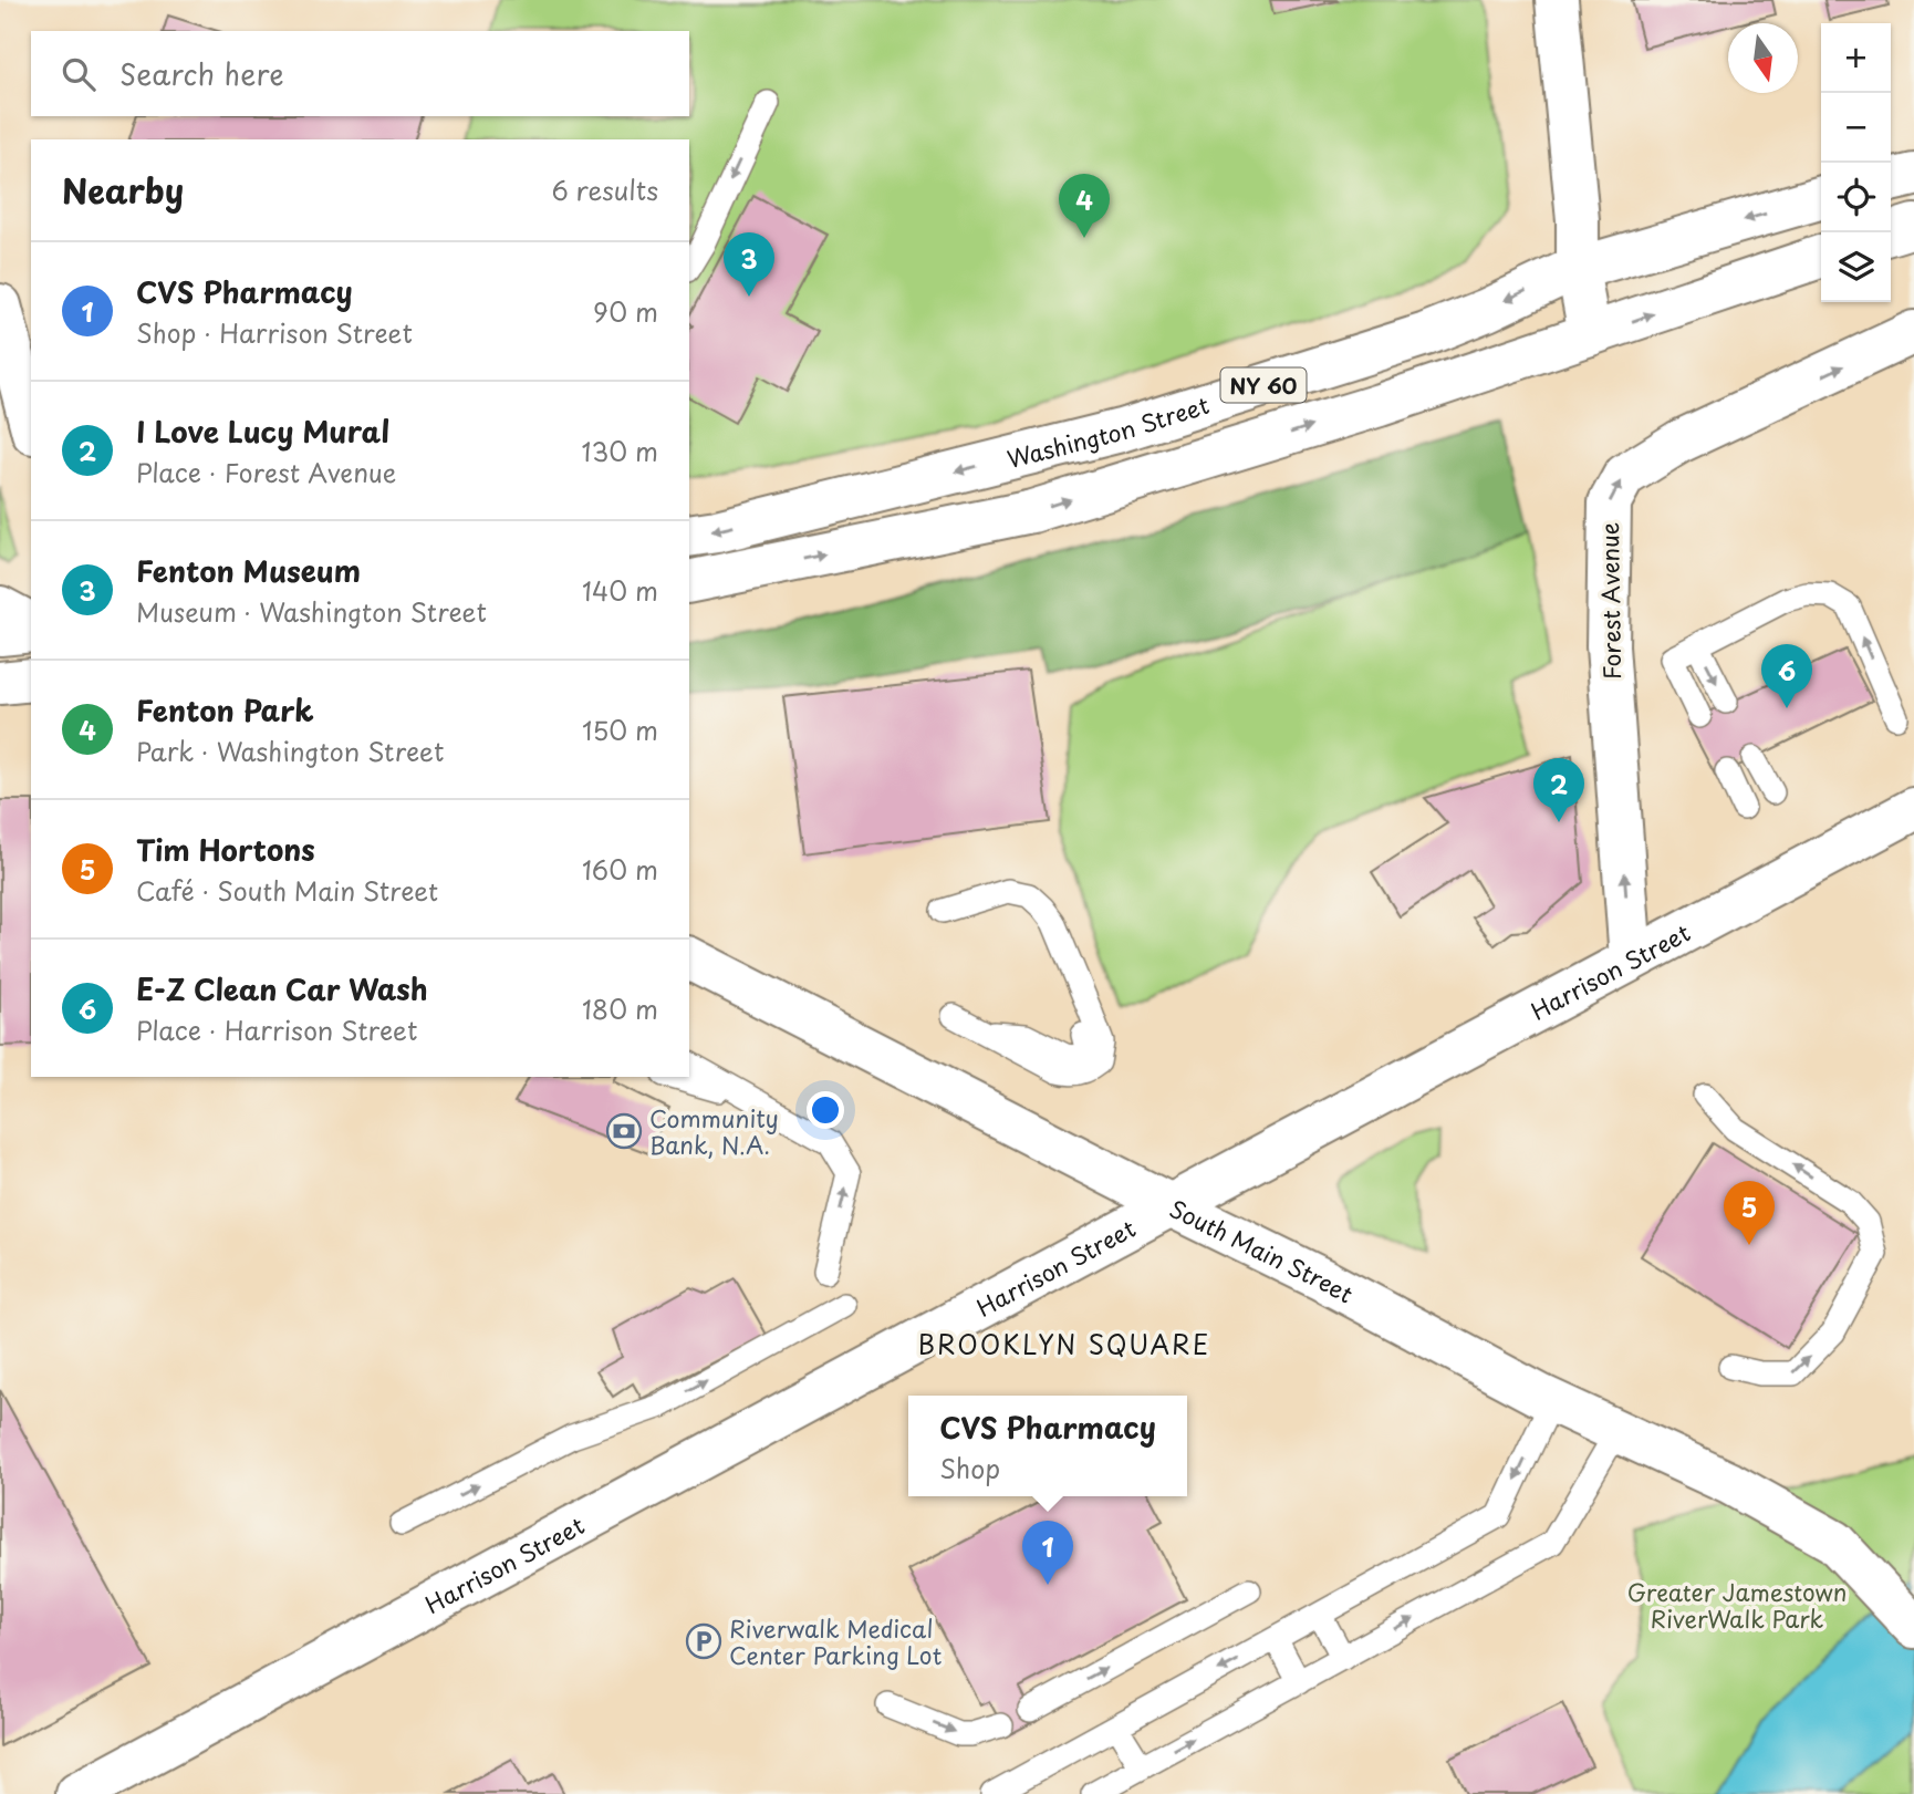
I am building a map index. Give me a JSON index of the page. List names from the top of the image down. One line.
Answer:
{"streets":{"main road":["NY 60","Washington Street","Forest Avenue","Harrison Street","South Main Street"]},"crossings":[["Forest Avenue","Harrison Street"],["Harrison Street","South Main Street"]],"one_way":["Forest Avenue"],"districts":["BROOKLYN SQUARE"],"parks":["Greater Jamestown RiverWalk Park"],"places":{"bank":["Community Bank, N.A."],"parking":["Riverwalk Medical Center Parking Lot"]},"north":"bottom","page":{"map_buttons":["+","−"],"search":"Search here","heading":["Nearby","6 results"],"pins":["4","3","6","2","5","1"],"list":[{"mark":"1","name":"CVS Pharmacy","note":"Shop · Harrison Street","value":"90 m"},{"mark":"2","name":"I Love Lucy Mural","note":"Place · Forest Avenue","value":"130 m"},{"mark":"3","name":"Fenton Museum","note":"Museum · Washington Street","value":"140 m"},{"mark":"4","name":"Fenton Park","note":"Park · Washington Street","value":"150 m"},{"mark":"5","name":"Tim Hortons","note":"Café · South Main Street","value":"160 m"},{"mark":"6","name":"E-Z Clean Car Wash","note":"Place · Harrison Street","value":"180 m"}],"popup":["CVS Pharmacy","Shop"]}}
